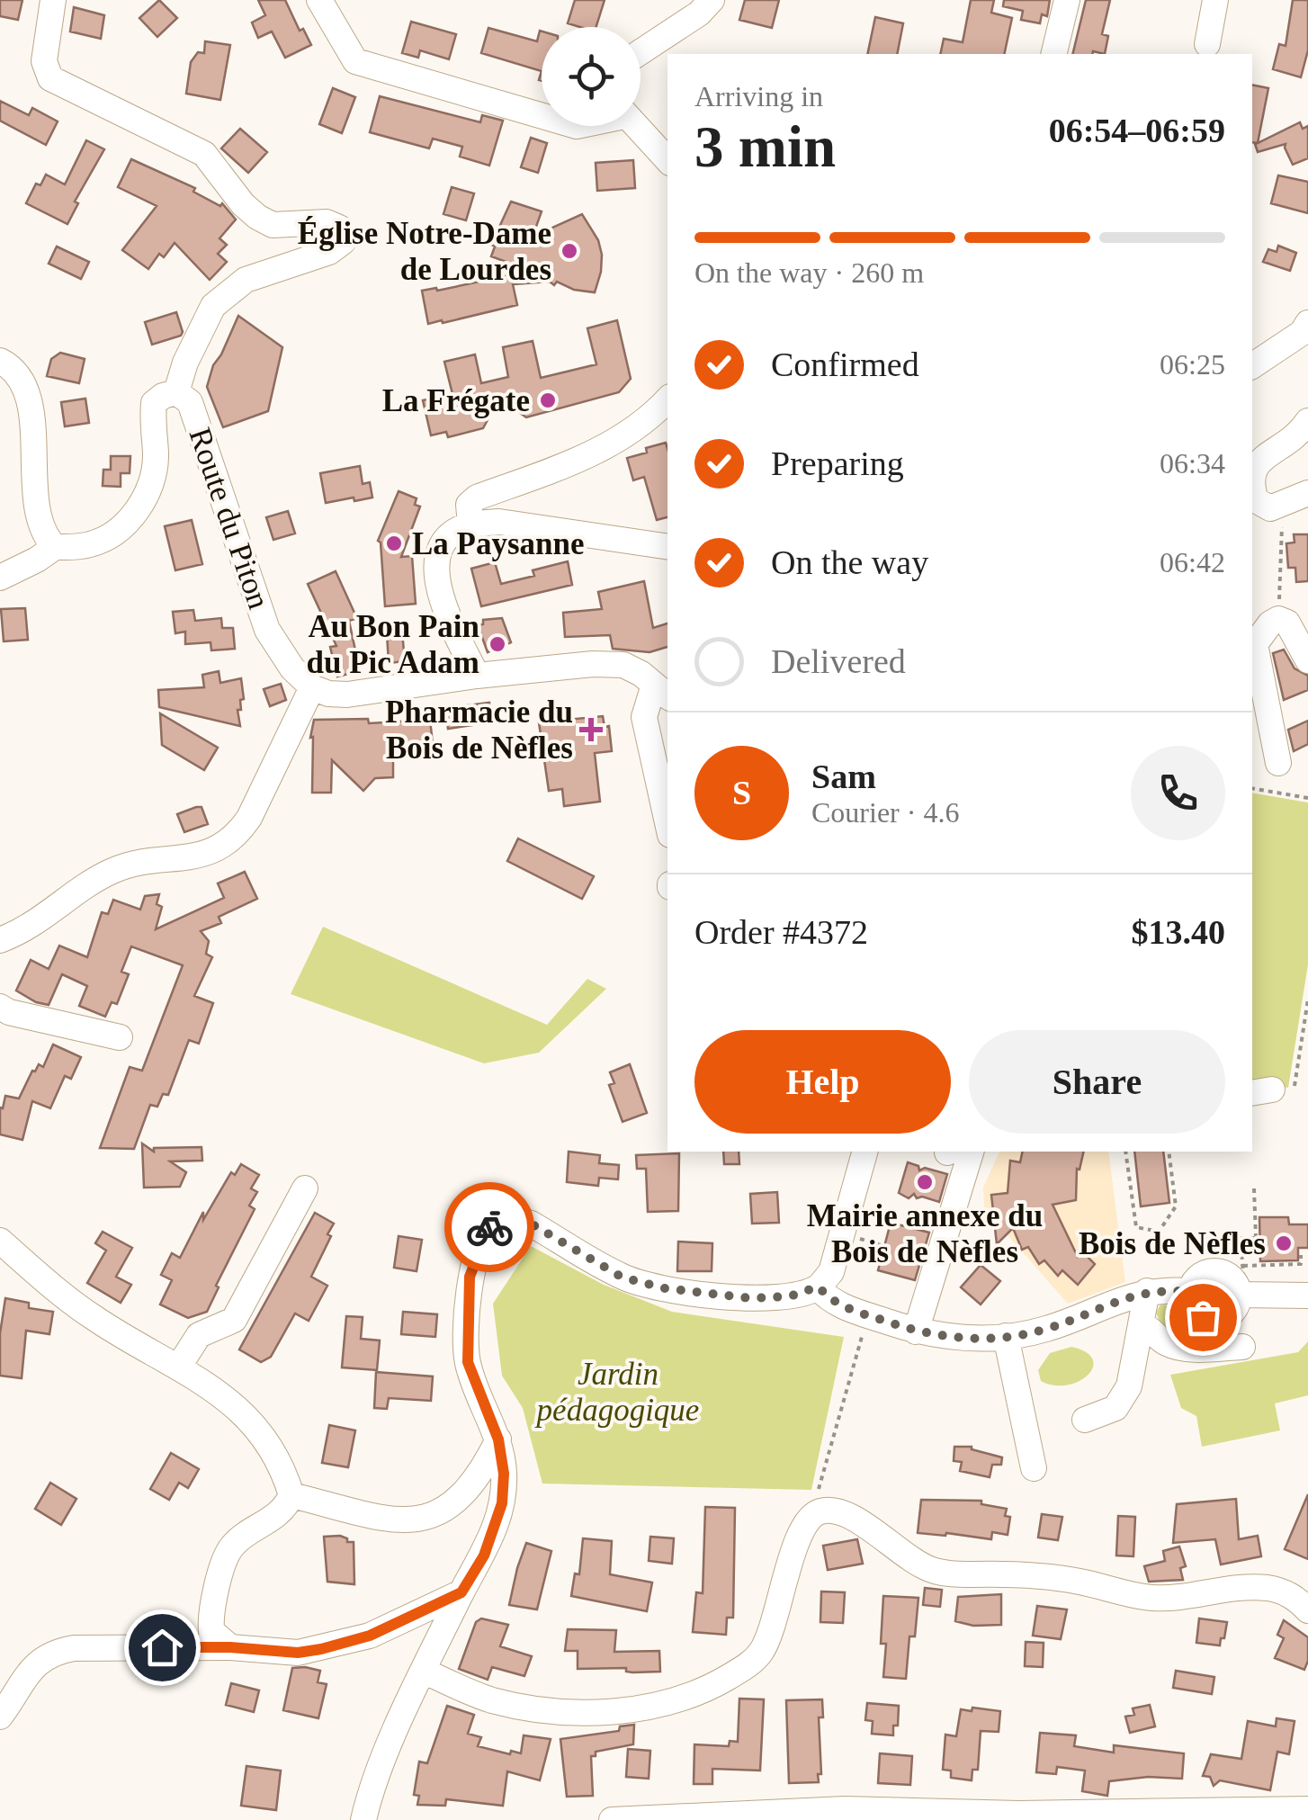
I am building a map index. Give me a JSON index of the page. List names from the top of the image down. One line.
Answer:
{"streets":{"street":["Route du Piton"]},"parks":["Jardin pédagogique"],"places":{"other":["Église Notre-Dame de Lourdes","La Frégate","La Paysanne","Au Bon Pain du Pic Adam","Mairie annexe du Bois de Nèfles","Bois de Nèfles"],"health":["Pharmacie du Bois de Nèfles"]},"page":{"heading":["3 min","Arriving in","06:54–06:59"],"panel":["Sam","Courier · 4.6","Order #4372","$13.40"],"bar":"On the way · 260 m","list":[["Confirmed","06:25"],["Preparing","06:34"],["On the way","06:42"],"Delivered"],"round":"S","buttons":["Help","Share"]}}
